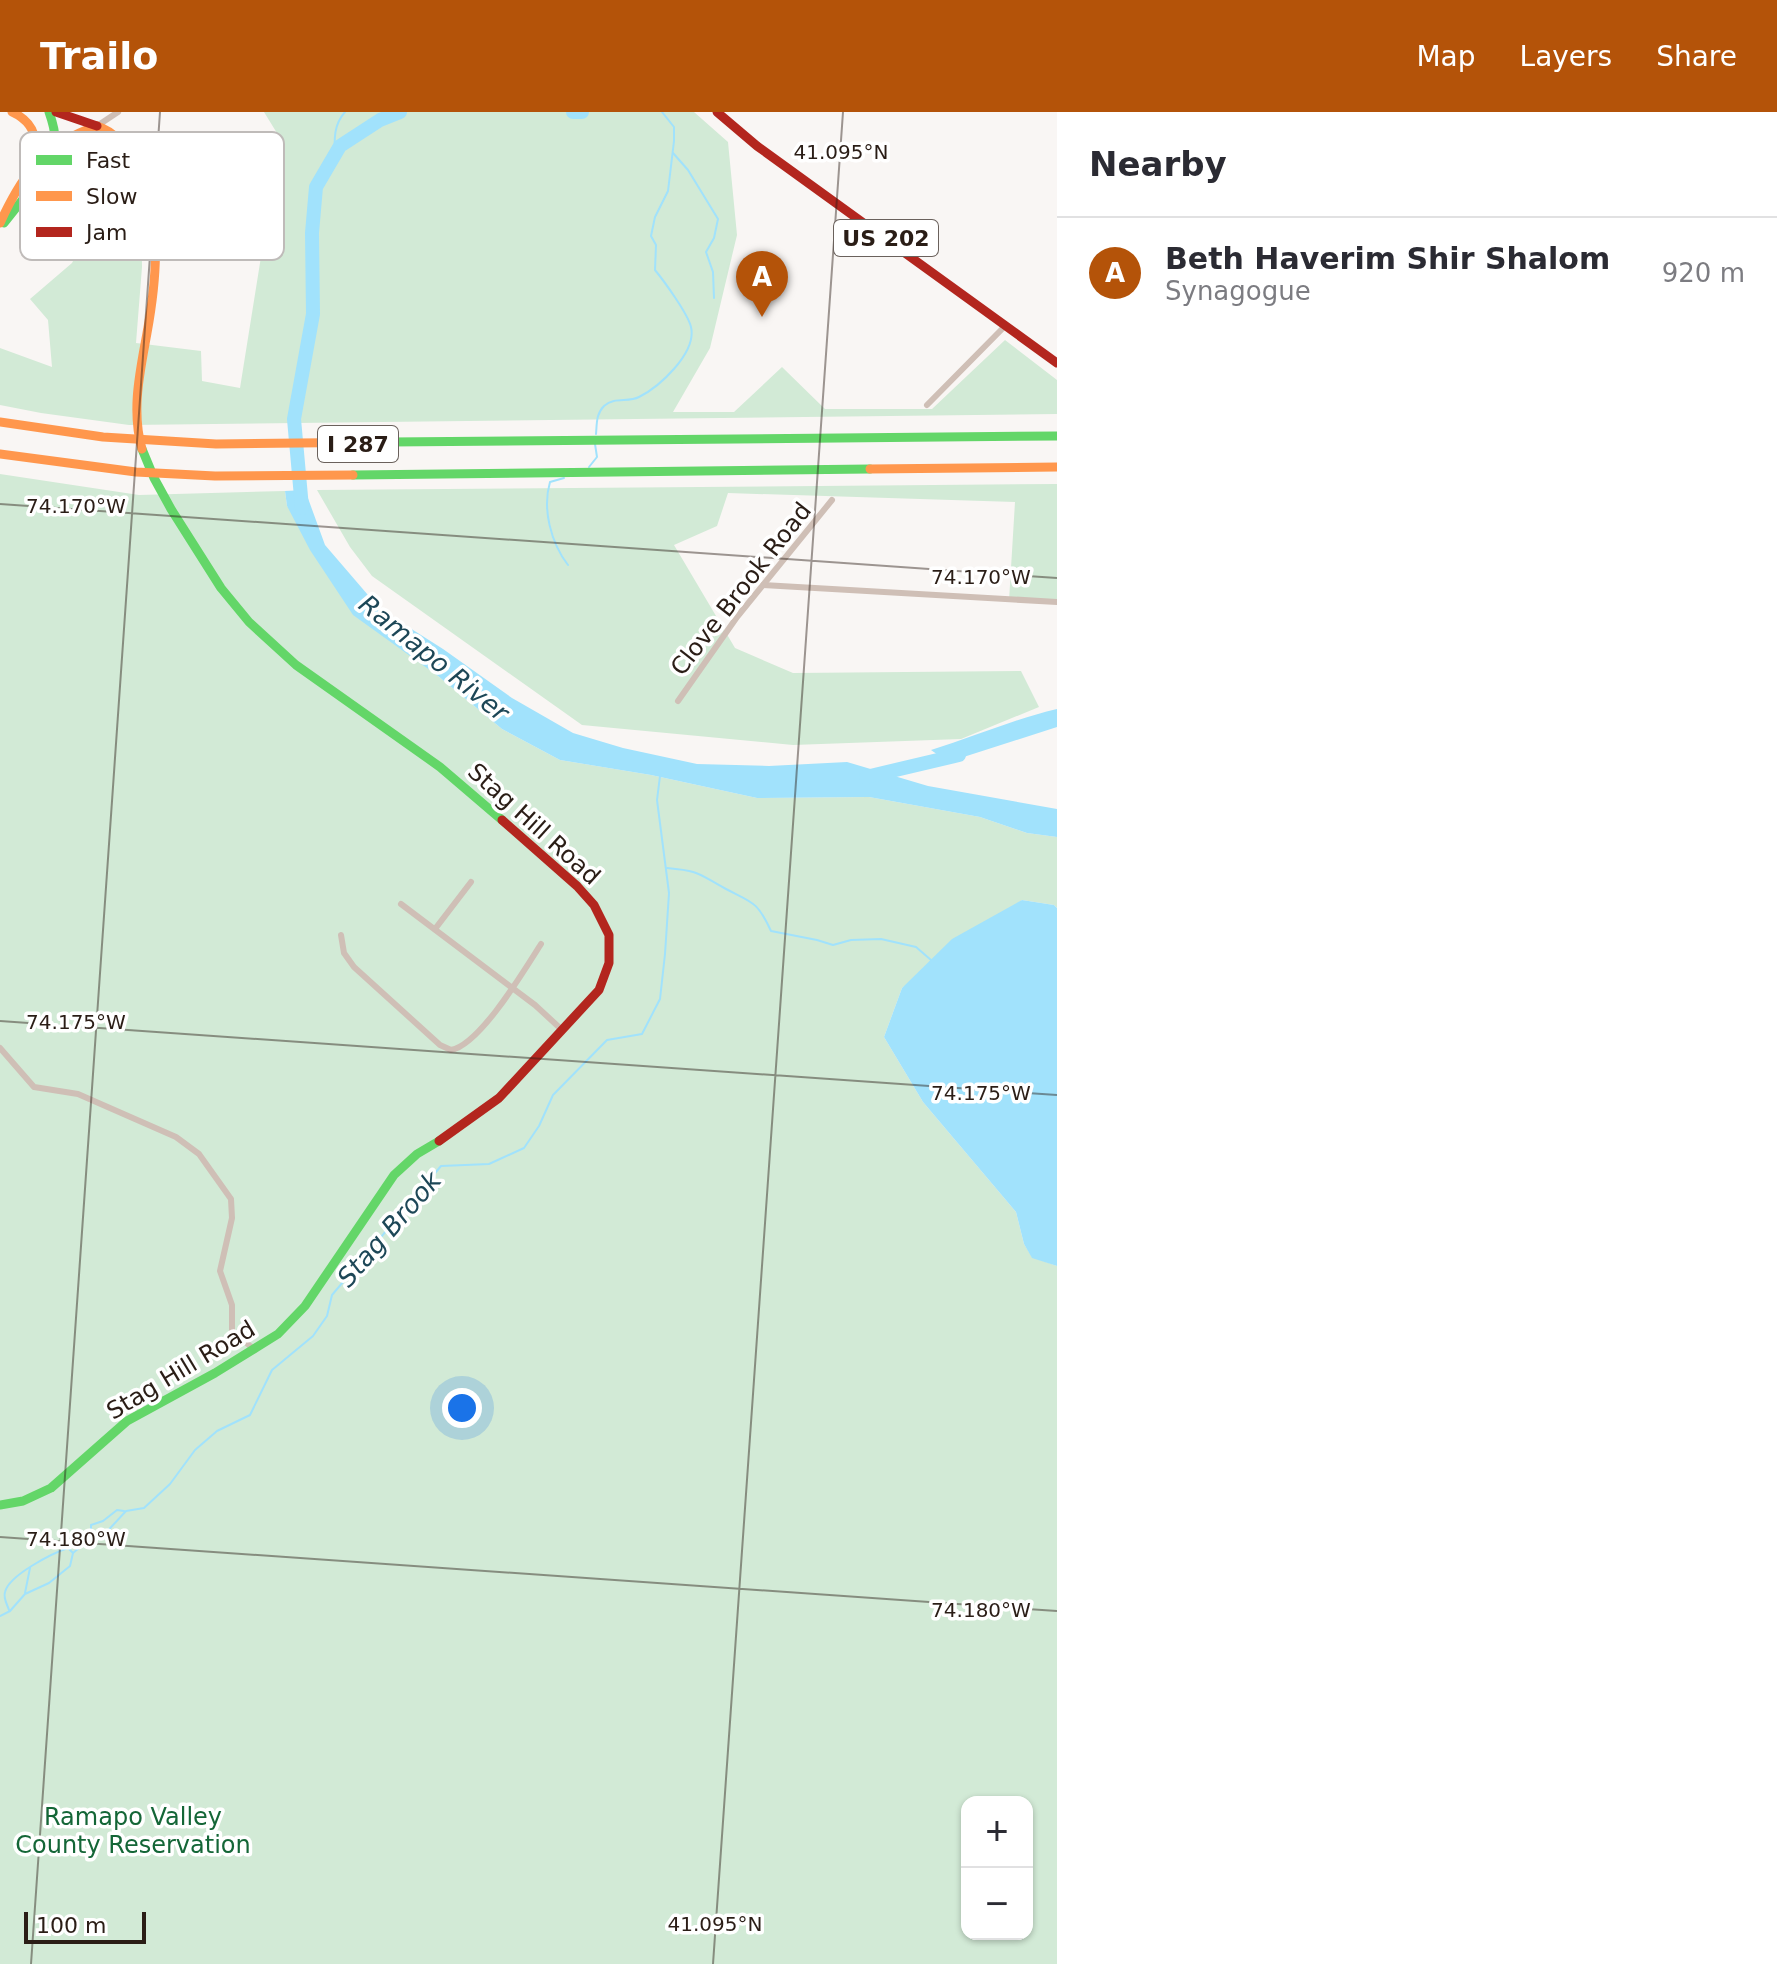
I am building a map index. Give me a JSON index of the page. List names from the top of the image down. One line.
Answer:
{"streets":{"main road":["US 202","I 287","Stag Hill Road"],"street":["Clove Brook Road"]},"water":["Ramapo River","Stag Brook"],"parks":["Ramapo Valley County Reservation"],"legend":["Fast","Slow","Jam"],"scale_bar":"100 m","page":{"header":"Trailo","nav":["Map","Layers","Share"],"heading":"Nearby","list":[{"mark":"A","name":"Beth Haverim Shir Shalom","note":"Synagogue","value":"920 m"}],"pins":"A","map_buttons":["+","−"],"scale":"100 m"},"coordinates":["41.095°N","74.170°W","74.175°W","74.180°W"]}
